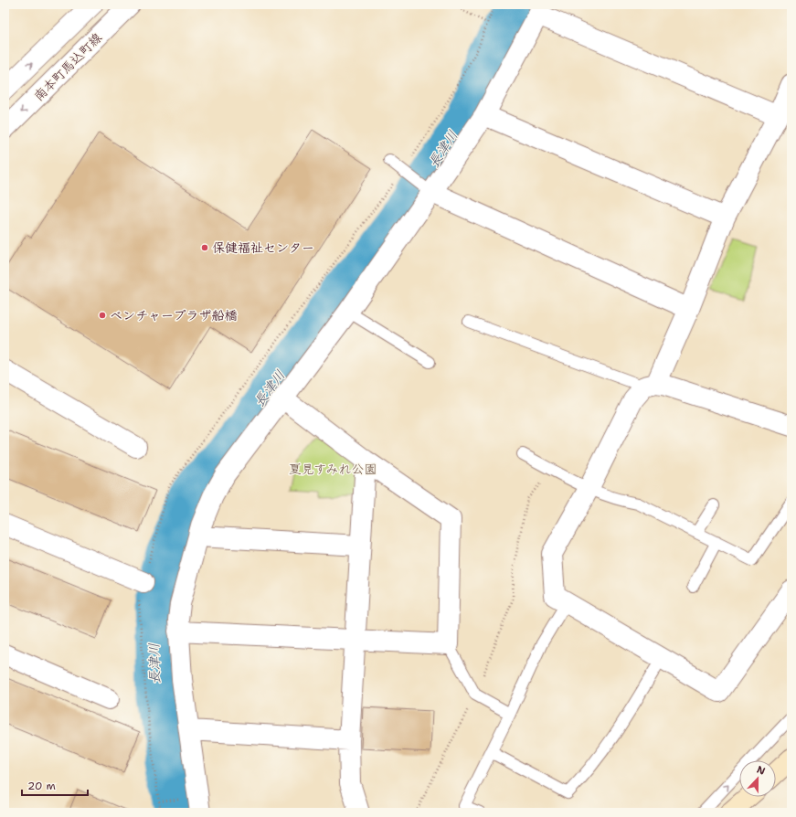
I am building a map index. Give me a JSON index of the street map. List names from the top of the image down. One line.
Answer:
{"streets":{"street":["南本町馬込町線"]},"water":["長津川"],"parks":["夏見すみれ公園"],"places":["保健福祉センター","ベンチャープラザ船橋"],"scale_bar":"20 m","north":"top"}
